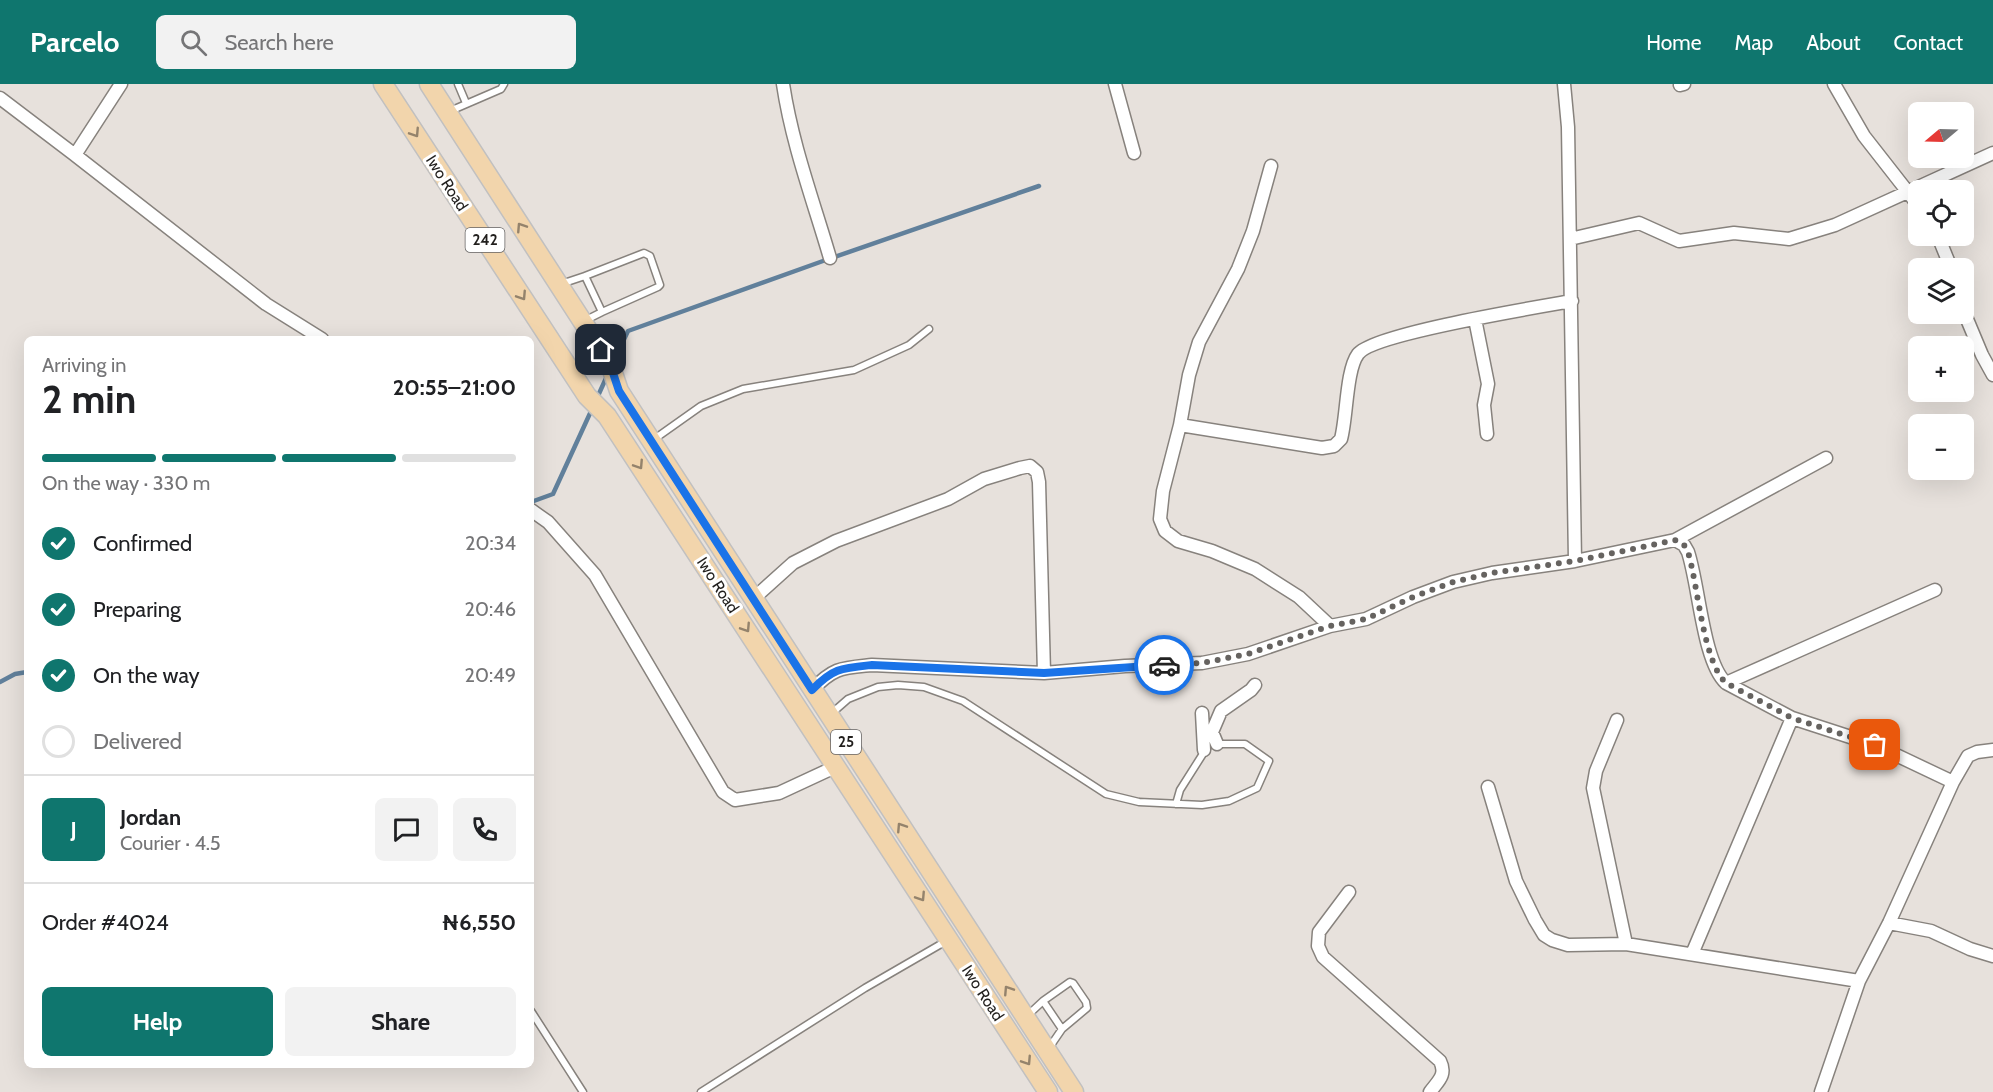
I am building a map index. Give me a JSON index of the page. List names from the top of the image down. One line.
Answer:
{"streets":{"main road":["Iwo Road","242","25"]},"north":"left","page":{"header":"Parcelo","search":"Search here","nav":["Home","Map","About","Contact"],"map_buttons":["+","−"],"heading":["2 min","Arriving in","20:55–21:00"],"panel":["Jordan","Courier · 4.5","Order #4024","₦6,550"],"bar":"On the way · 330 m","list":[["Confirmed","20:34"],["Preparing","20:46"],["On the way","20:49"],"Delivered"],"round":"J","buttons":["Help","Share"]}}
